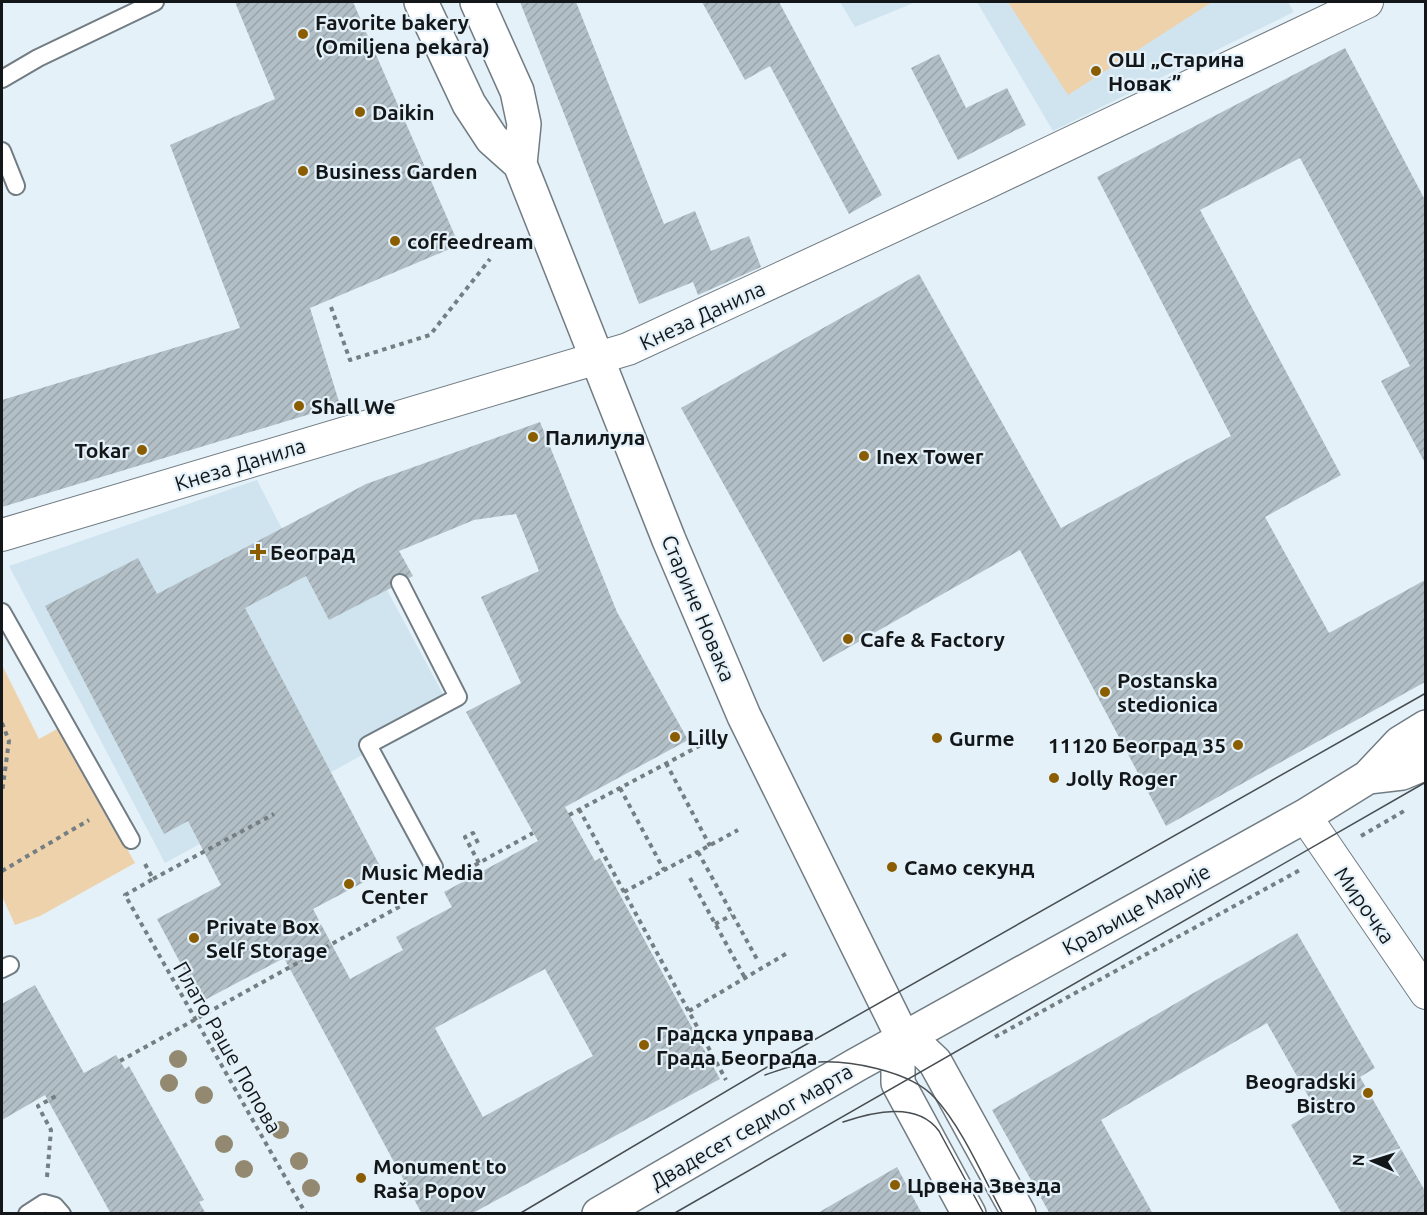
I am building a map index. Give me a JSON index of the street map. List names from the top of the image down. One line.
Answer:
{"streets":{"main road":["Старине Новака","Краљице Марије","Двадесет седмог марта"],"street":["Кнеза Данила","Мирочка"],"path":["Плато Раше Попова"]},"crossings":[["Кнеза Данила","Старине Новака"],["Старине Новака","Краљице Марије"],["Старине Новака","Двадесет седмог марта"],["Мирочка","Краљице Марије"],["Краљице Марије","Двадесет седмог марта"]],"places":{"other":["Favorite bakery (Omiljena pekara)","ОШ „Старина Новак”","Daikin","Business Garden","coffeedream","Shall We","Палилула","Tokar","Inex Tower","Cafe & Factory","Postanska stedionica","Lilly","Gurme","11120 Београд 35","Jolly Roger","Само секунд","Music Media Center","Private Box Self Storage","Градска управа Града Београда","Beogradski Bistro","Monument to Raša Popov","Црвена Звезда"],"health":["Београд"]},"north":"left"}
